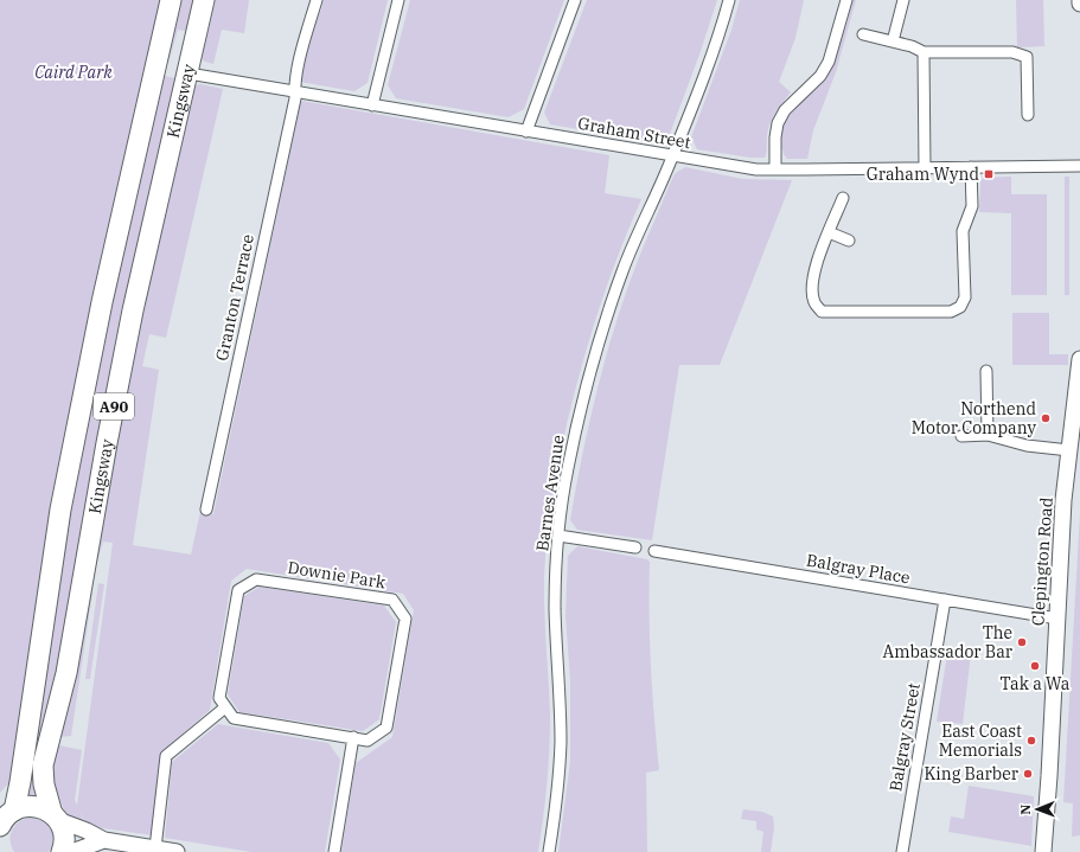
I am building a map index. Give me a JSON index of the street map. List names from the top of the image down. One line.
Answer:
{"streets":{"highway":["Kingsway","A90"],"street":["Graham Street","Granton Terrace","Barnes Avenue","Clepington Road","Balgray Place","Downie Park","Balgray Street"]},"crossings":[["Kingsway","Graham Street"],["Kingsway","A90"],["Graham Street","Granton Terrace"],["Graham Street","Barnes Avenue"],["Clepington Road","Balgray Place"],["Balgray Place","Balgray Street"]],"parks":["Caird Park"],"places":{"transit":["Graham Wynd"],"other":["Northend Motor Company","The Ambassador Bar","Tak a Wa","East Coast Memorials","King Barber"]},"north":"left"}
